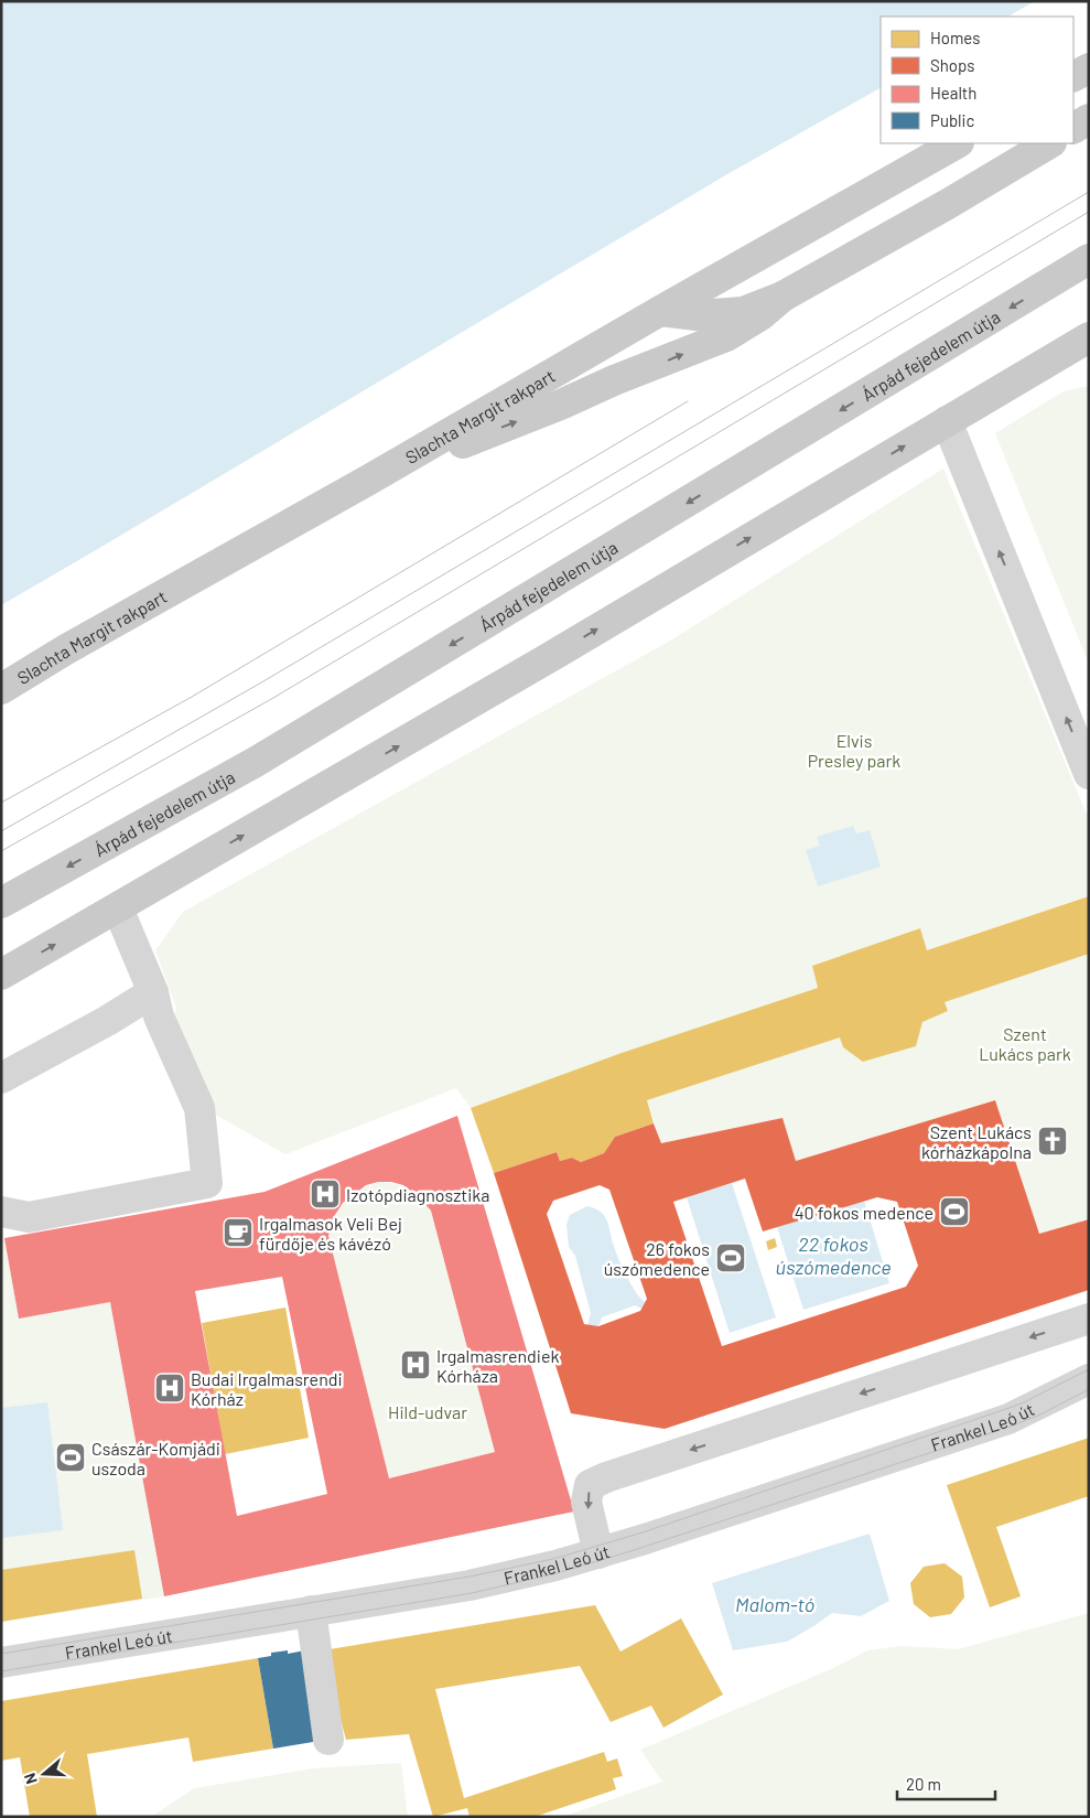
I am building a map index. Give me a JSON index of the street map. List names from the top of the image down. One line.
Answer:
{"streets":{"main road":["Árpád fejedelem útja","Slachta Margit rakpart"],"street":["Frankel Leó út"]},"water":["22 fokos úszómedence","Malom-tó"],"parks":["Elvis Presley park","Szent Lukács park","Hild-udvar"],"places":{"church":["Szent Lukács kórházkápolna"],"hospital":["Izotópdiagnosztika","Irgalmasrendiek Kórháza","Budai Irgalmasrendi Kórház"],"sports":["40 fokos medence","26 fokos úszómedence","Császár-Komjádi uszoda"],"cafe":["Irgalmasok Veli Bej fürdője és kávézó"]},"legend":["Homes","Shops","Health","Public"],"scale_bar":"20 m","north":"left"}
